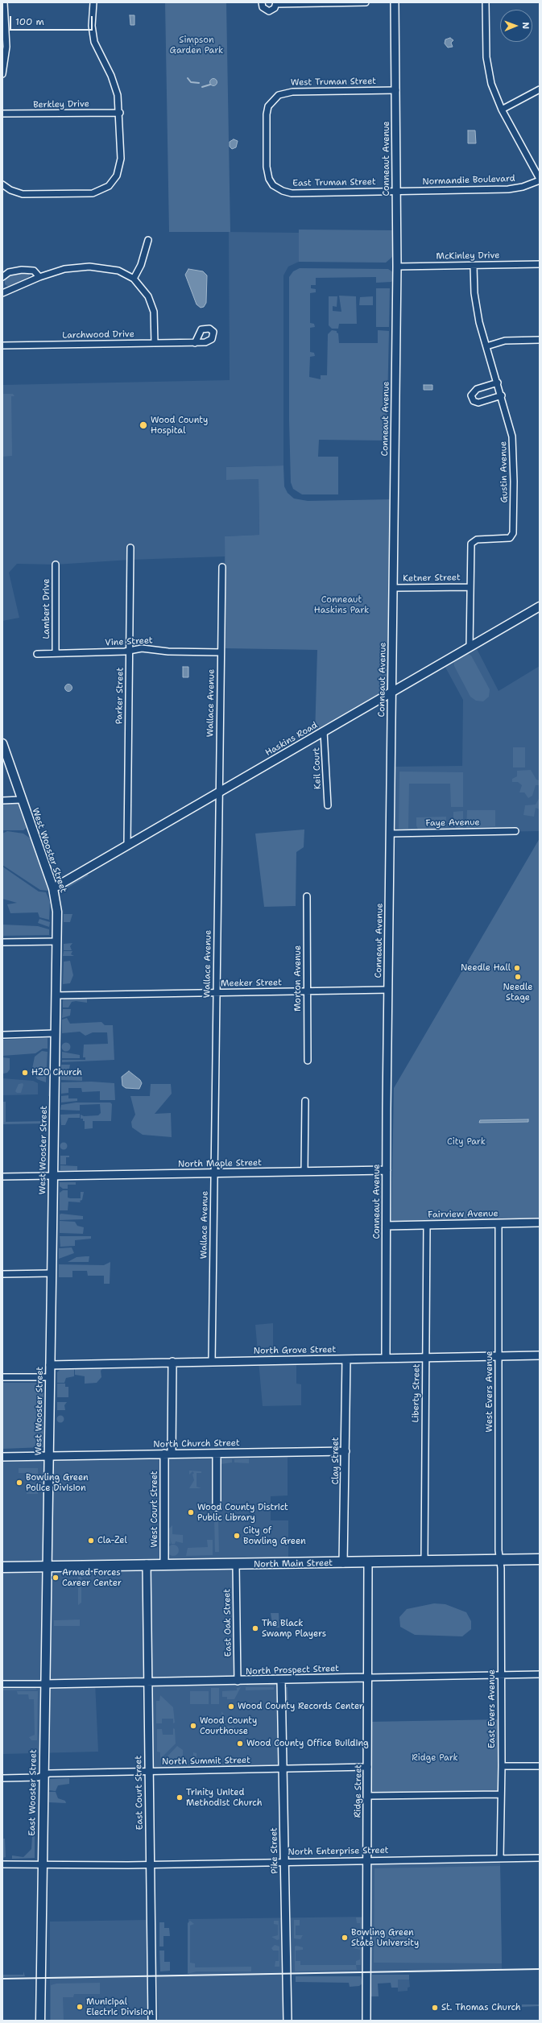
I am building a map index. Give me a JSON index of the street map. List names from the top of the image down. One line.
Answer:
{"streets":{"main road":["Haskins Road","West Wooster Street","North Main Street","East Wooster Street"],"street":["West Truman Street","Berkley Drive","Conneaut Avenue","Normandie Boulevard","East Truman Street","McKinley Drive","Larchwood Drive","Gustin Avenue","Ketner Street","Lambert Drive","Vine Street","Parker Street","Wallace Avenue","Keil Court","Faye Avenue","Morton Avenue","Meeker Street","North Maple Street","Fairview Avenue","North Grove Street","West Evers Avenue","Liberty Street","North Church Street","Clay Street","West Court Street","East Oak Street","North Prospect Street","East Evers Avenue","North Summit Street","Ridge Street","East Court Street","Pike Street","North Enterprise Street"]},"crossings":[["West Truman Street","Conneaut Avenue"],["West Truman Street","East Truman Street"],["Conneaut Avenue","Normandie Boulevard"],["Conneaut Avenue","East Truman Street"],["Conneaut Avenue","McKinley Drive"],["Conneaut Avenue","Ketner Street"],["Conneaut Avenue","Haskins Road"],["Conneaut Avenue","Faye Avenue"],["Conneaut Avenue","Meeker Street"],["Conneaut Avenue","North Maple Street"],["Conneaut Avenue","Fairview Avenue"],["Conneaut Avenue","North Grove Street"],["Normandie Boulevard","East Truman Street"],["McKinley Drive","Gustin Avenue"],["Gustin Avenue","Ketner Street"],["Gustin Avenue","Haskins Road"],["Lambert Drive","Vine Street"],["Vine Street","Parker Street"],["Vine Street","Wallace Avenue"],["Parker Street","Haskins Road"],["Wallace Avenue","Haskins Road"],["Wallace Avenue","Meeker Street"],["Wallace Avenue","North Maple Street"],["Wallace Avenue","North Grove Street"],["Haskins Road","Keil Court"],["Haskins Road","West Wooster Street"],["West Wooster Street","Meeker Street"],["West Wooster Street","North Maple Street"],["West Wooster Street","North Grove Street"],["West Wooster Street","North Church Street"],["West Wooster Street","North Main Street"],["West Wooster Street","East Wooster Street"],["Morton Avenue","Meeker Street"],["Fairview Avenue","West Evers Avenue"],["Fairview Avenue","Liberty Street"],["North Grove Street","West Evers Avenue"],["North Grove Street","Liberty Street"],["North Grove Street","Clay Street"],["North Grove Street","West Court Street"],["West Evers Avenue","North Main Street"],["West Evers Avenue","East Evers Avenue"],["Liberty Street","North Main Street"],["North Church Street","Clay Street"],["North Church Street","West Court Street"],["Clay Street","North Main Street"],["West Court Street","North Main Street"],["North Main Street","East Oak Street"],["North Main Street","East Evers Avenue"],["North Main Street","Ridge Street"],["North Main Street","East Wooster Street"],["North Main Street","East Court Street"],["East Oak Street","North Prospect Street"],["North Prospect Street","East Evers Avenue"],["North Prospect Street","Ridge Street"],["North Prospect Street","East Wooster Street"],["North Prospect Street","East Court Street"],["North Prospect Street","Pike Street"],["East Evers Avenue","North Enterprise Street"],["North Summit Street","Ridge Street"],["North Summit Street","East Wooster Street"],["North Summit Street","East Court Street"],["North Summit Street","Pike Street"],["Ridge Street","North Enterprise Street"],["East Wooster Street","North Enterprise Street"],["East Court Street","North Enterprise Street"],["Pike Street","North Enterprise Street"]],"parks":["Simpson Garden Park","Conneaut Haskins Park","City Park","Ridge Park"],"places":["Wood County Hospital","Needle Hall","Needle Stage","H2O Church","Bowling Green Police Division","Wood County District Public Library","City of Bowling Green","Cla-Zel","Armed Forces Career Center","The Black Swamp Players","Wood County Records Center","Wood County Courthouse","Wood County Office Building","Trinity United Methodist Church","Bowling Green State University","Municipal Electric Division","St. Thomas Church"],"scale_bar":"100 m","north":"right"}
